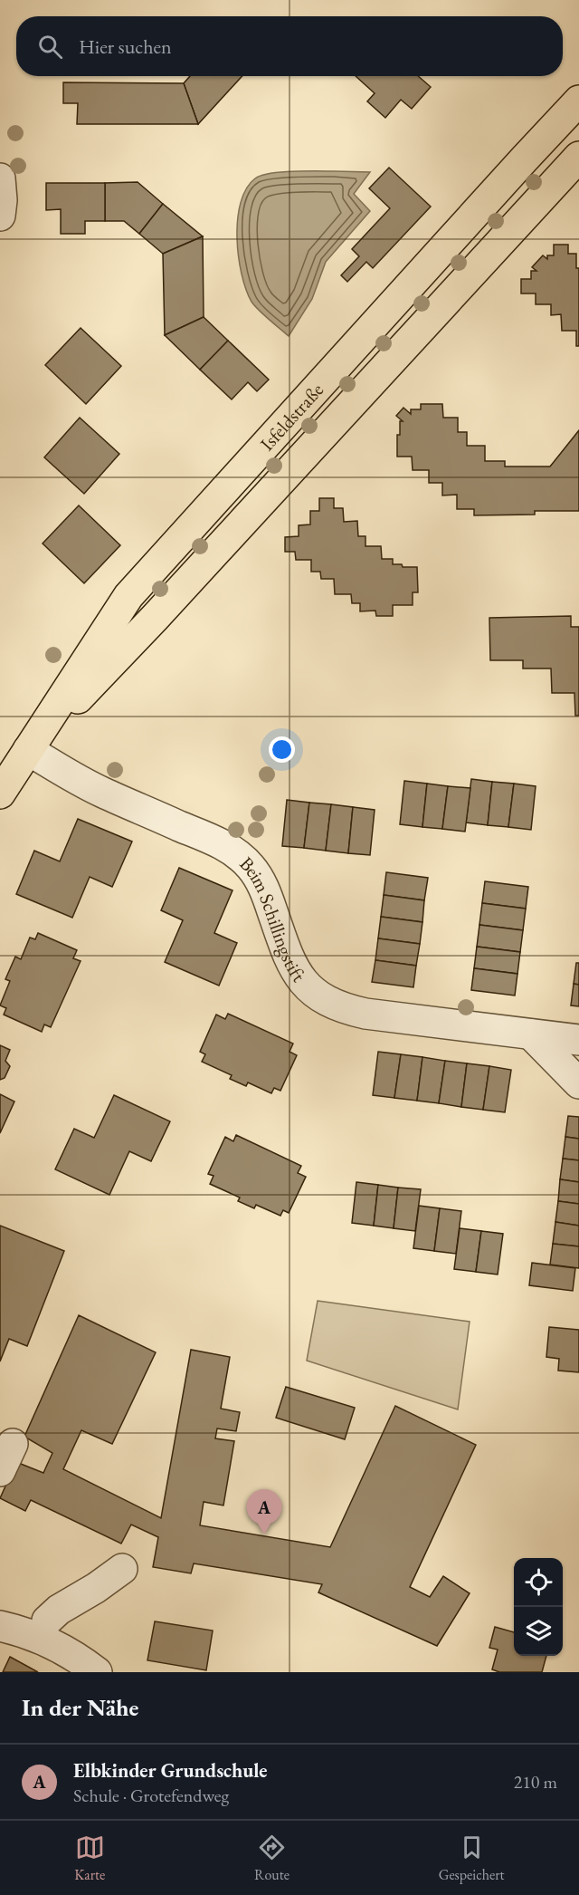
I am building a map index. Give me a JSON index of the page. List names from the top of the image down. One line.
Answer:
{"streets":{"main road":["Isfeldstraße"],"street":["Beim Schillingstift"]},"crossings":[["Isfeldstraße","Beim Schillingstift"]],"page":{"search":"Hier suchen","pins":"A","heading":"In der Nähe","list":[{"mark":"A","name":"Elbkinder Grundschule","note":"Schule · Grotefendweg","value":"210 m"}],"nav":["Karte","Route","Gespeichert"]}}
